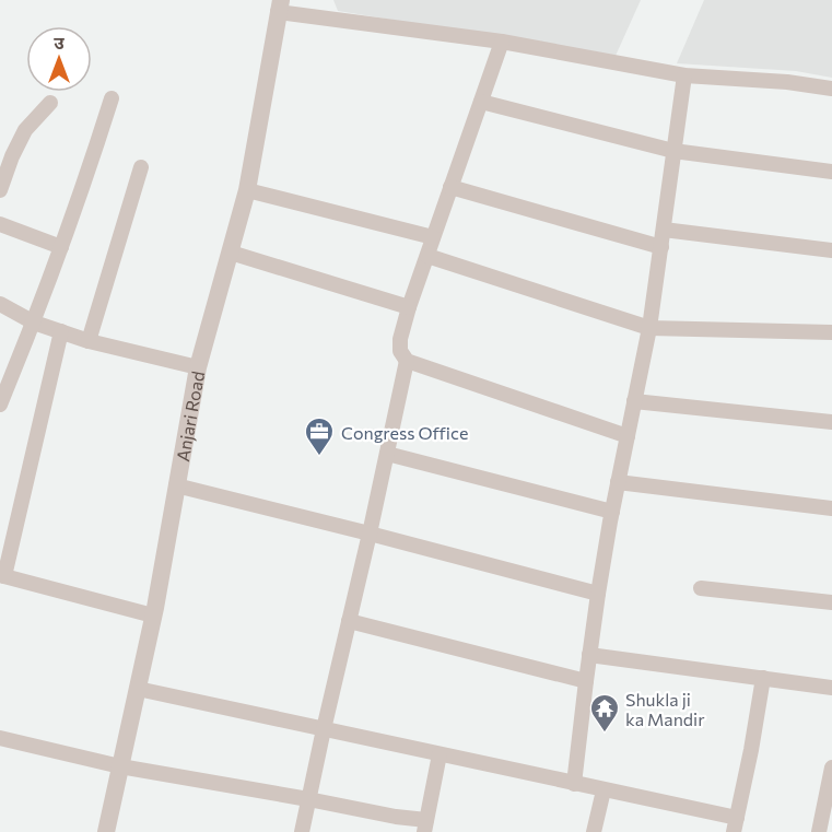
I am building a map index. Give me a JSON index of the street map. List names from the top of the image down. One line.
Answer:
{"streets":{"street":["Anjari Road"]},"places":{"office":["Congress Office"],"temple":["Shukla ji ka Mandir"]},"north":"top"}
